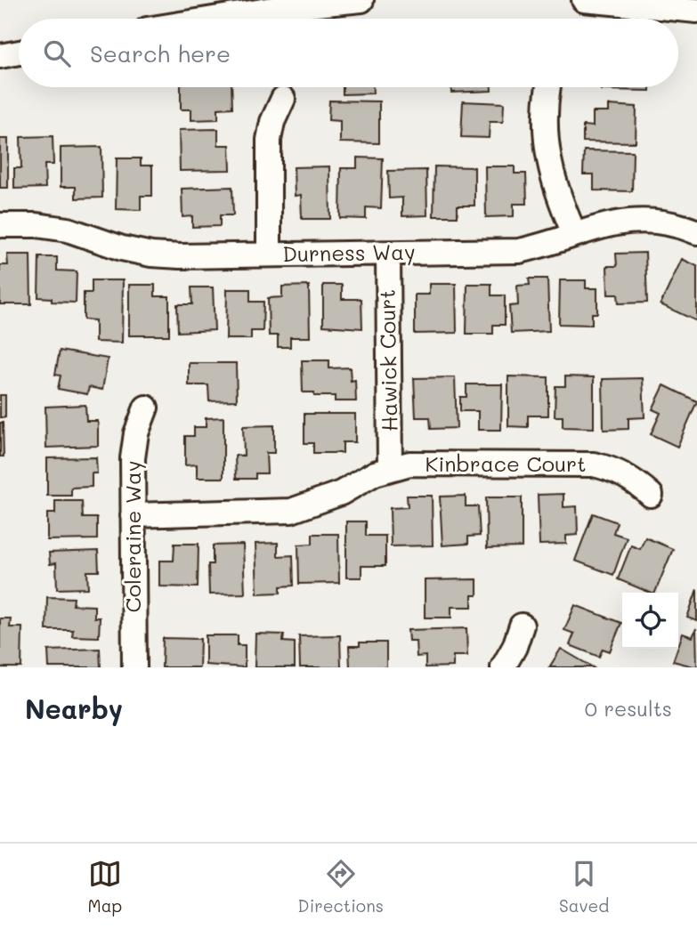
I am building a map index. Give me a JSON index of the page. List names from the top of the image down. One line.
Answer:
{"streets":{"street":["Durness Way","Hawick Court","Kinbrace Court","Coleraine Way"]},"crossings":[["Durness Way","Hawick Court"],["Hawick Court","Kinbrace Court"],["Kinbrace Court","Coleraine Way"]],"page":{"search":"Search here","heading":["Nearby","0 results"],"nav":["Map","Directions","Saved"]}}
